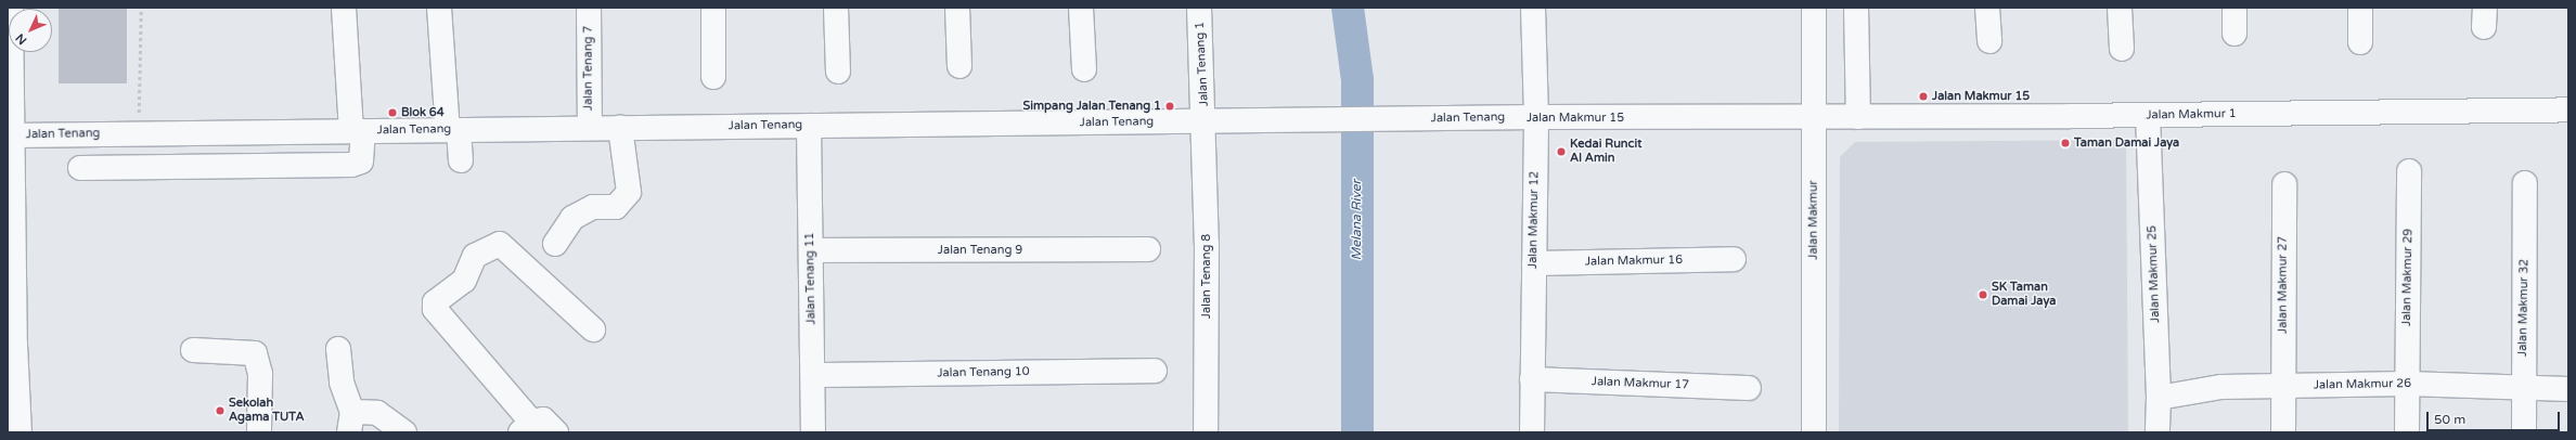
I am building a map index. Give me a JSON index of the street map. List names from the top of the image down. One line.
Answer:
{"streets":{"street":["Jalan Tenang 1","Jalan Tenang 7","Jalan Makmur 1","Jalan Tenang","Jalan Makmur 15","Jalan Makmur 12","Jalan Makmur","Jalan Tenang 9","Jalan Makmur 16","Jalan Makmur 25","Jalan Tenang 8","Jalan Makmur 29","Jalan Tenang 11","Jalan Makmur 27","Jalan Makmur 32","Jalan Tenang 10","Jalan Makmur 17","Jalan Makmur 26"]},"crossings":[["Jalan Tenang 1","Jalan Tenang"],["Jalan Tenang 1","Jalan Tenang 8"],["Jalan Tenang 7","Jalan Tenang"],["Jalan Makmur 1","Jalan Makmur 15"],["Jalan Makmur 1","Jalan Makmur"],["Jalan Makmur 1","Jalan Makmur 25"],["Jalan Tenang","Jalan Makmur 15"],["Jalan Tenang","Jalan Makmur 12"],["Jalan Tenang","Jalan Tenang 8"],["Jalan Tenang","Jalan Tenang 11"],["Jalan Makmur 15","Jalan Makmur 12"],["Jalan Makmur 15","Jalan Makmur"],["Jalan Makmur 12","Jalan Makmur 16"],["Jalan Makmur 12","Jalan Makmur 17"],["Jalan Tenang 9","Jalan Tenang 11"],["Jalan Makmur 25","Jalan Makmur 26"],["Jalan Makmur 29","Jalan Makmur 26"],["Jalan Tenang 11","Jalan Tenang 10"],["Jalan Makmur 27","Jalan Makmur 26"],["Jalan Makmur 32","Jalan Makmur 26"]],"water":["Melana River"],"places":["Jalan Makmur 15","Simpang Jalan Tenang 1","Blok 64","Taman Damai Jaya","Kedai Runcit Al Amin","SK Taman Damai Jaya","Sekolah Agama TUTA"],"scale_bar":"50 m","north":"bottom left"}
